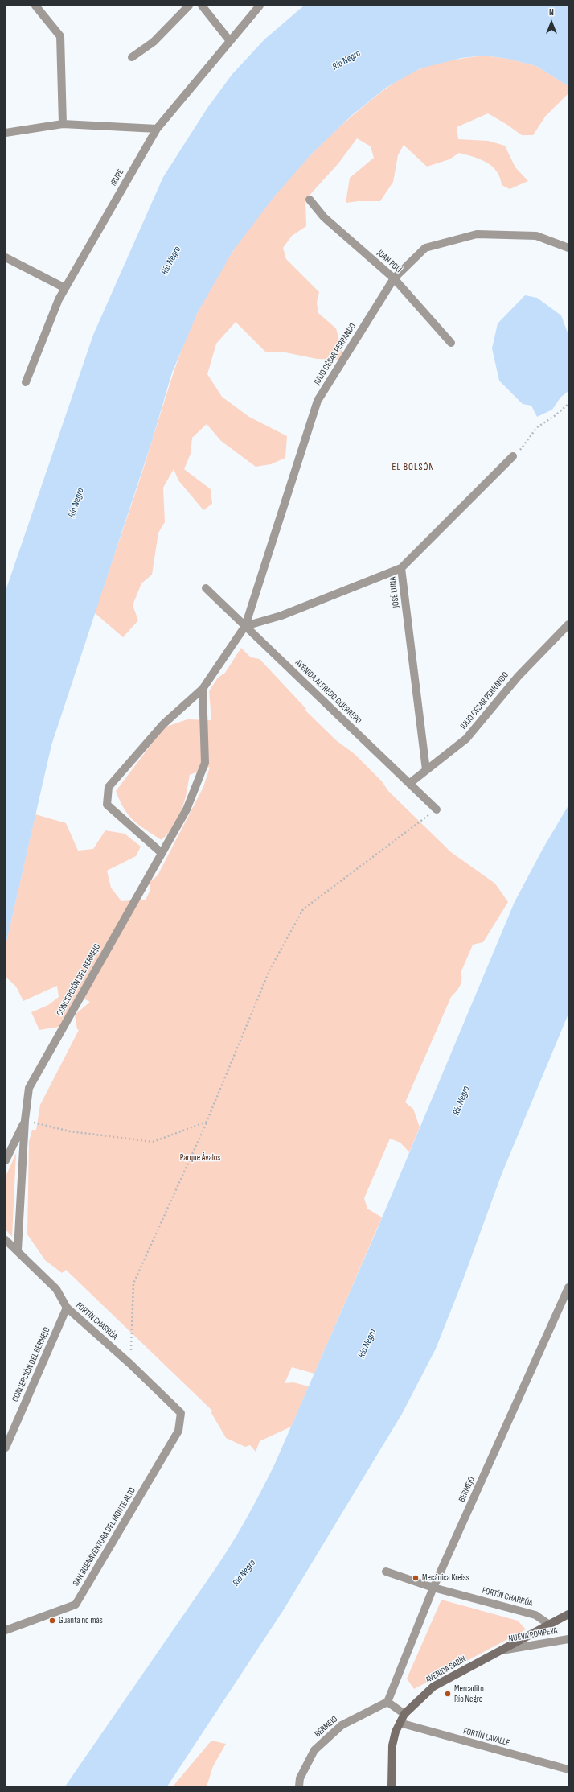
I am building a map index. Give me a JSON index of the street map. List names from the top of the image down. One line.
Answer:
{"streets":{"main road":["AVENIDA SABÍN"],"street":["IRUPÉ","JUAN POLÍ","JULIO CÉSAR PERRANDO","JOSÉ LUNA","AVENIDA ALFREDO GUERRERO","CONCEPCIÓN DEL BERMEJO","FORTÍN CHARRÚA","BERMEJO","SAN BUENAVENTURA DEL MONTE ALTO","NUEVA POMPEYA","FORTÍN LAVALLE"]},"crossings":[["JUAN POLÍ","JULIO CÉSAR PERRANDO"],["JULIO CÉSAR PERRANDO","JOSÉ LUNA"],["JULIO CÉSAR PERRANDO","AVENIDA ALFREDO GUERRERO"],["CONCEPCIÓN DEL BERMEJO","FORTÍN CHARRÚA"],["FORTÍN CHARRÚA","BERMEJO"],["FORTÍN CHARRÚA","SAN BUENAVENTURA DEL MONTE ALTO"],["FORTÍN CHARRÚA","AVENIDA SABÍN"],["NUEVA POMPEYA","AVENIDA SABÍN"],["AVENIDA SABÍN","FORTÍN LAVALLE"]],"districts":["EL BOLSÓN"],"water":["Río Negro"],"parks":["Parque Ávalos"],"places":["Mecánica Kreiss","Guanta no más","Mercadito Río Negro"],"north":"top"}
